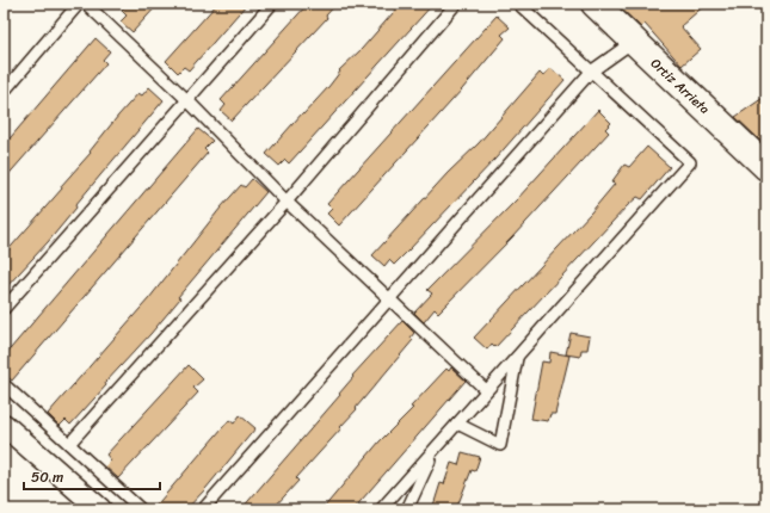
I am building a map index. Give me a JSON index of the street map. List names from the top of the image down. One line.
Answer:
{"streets":{"street":["Ortiz Arrieta"]},"scale_bar":"50 m"}
